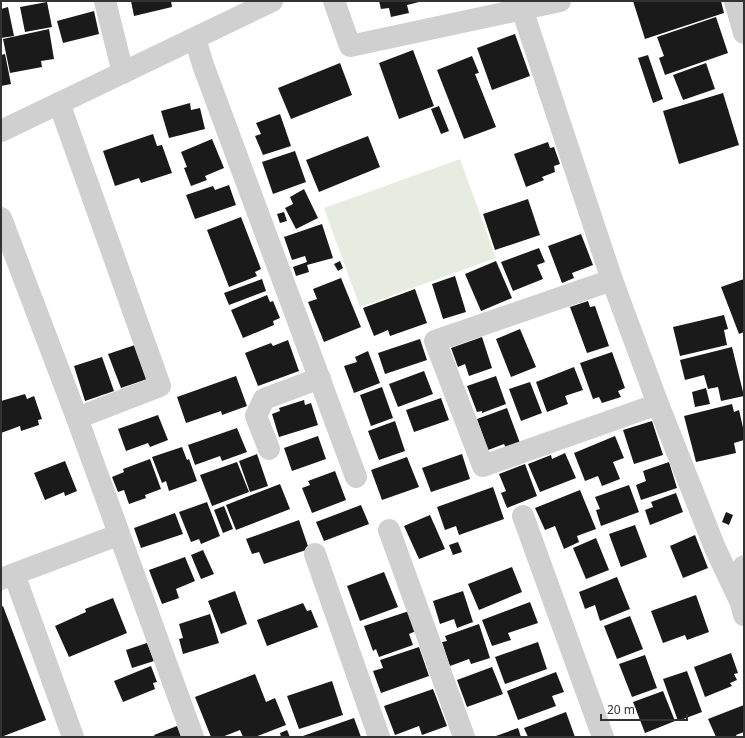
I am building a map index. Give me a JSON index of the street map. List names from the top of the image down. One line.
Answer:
{"scale_bar":"20 m"}
